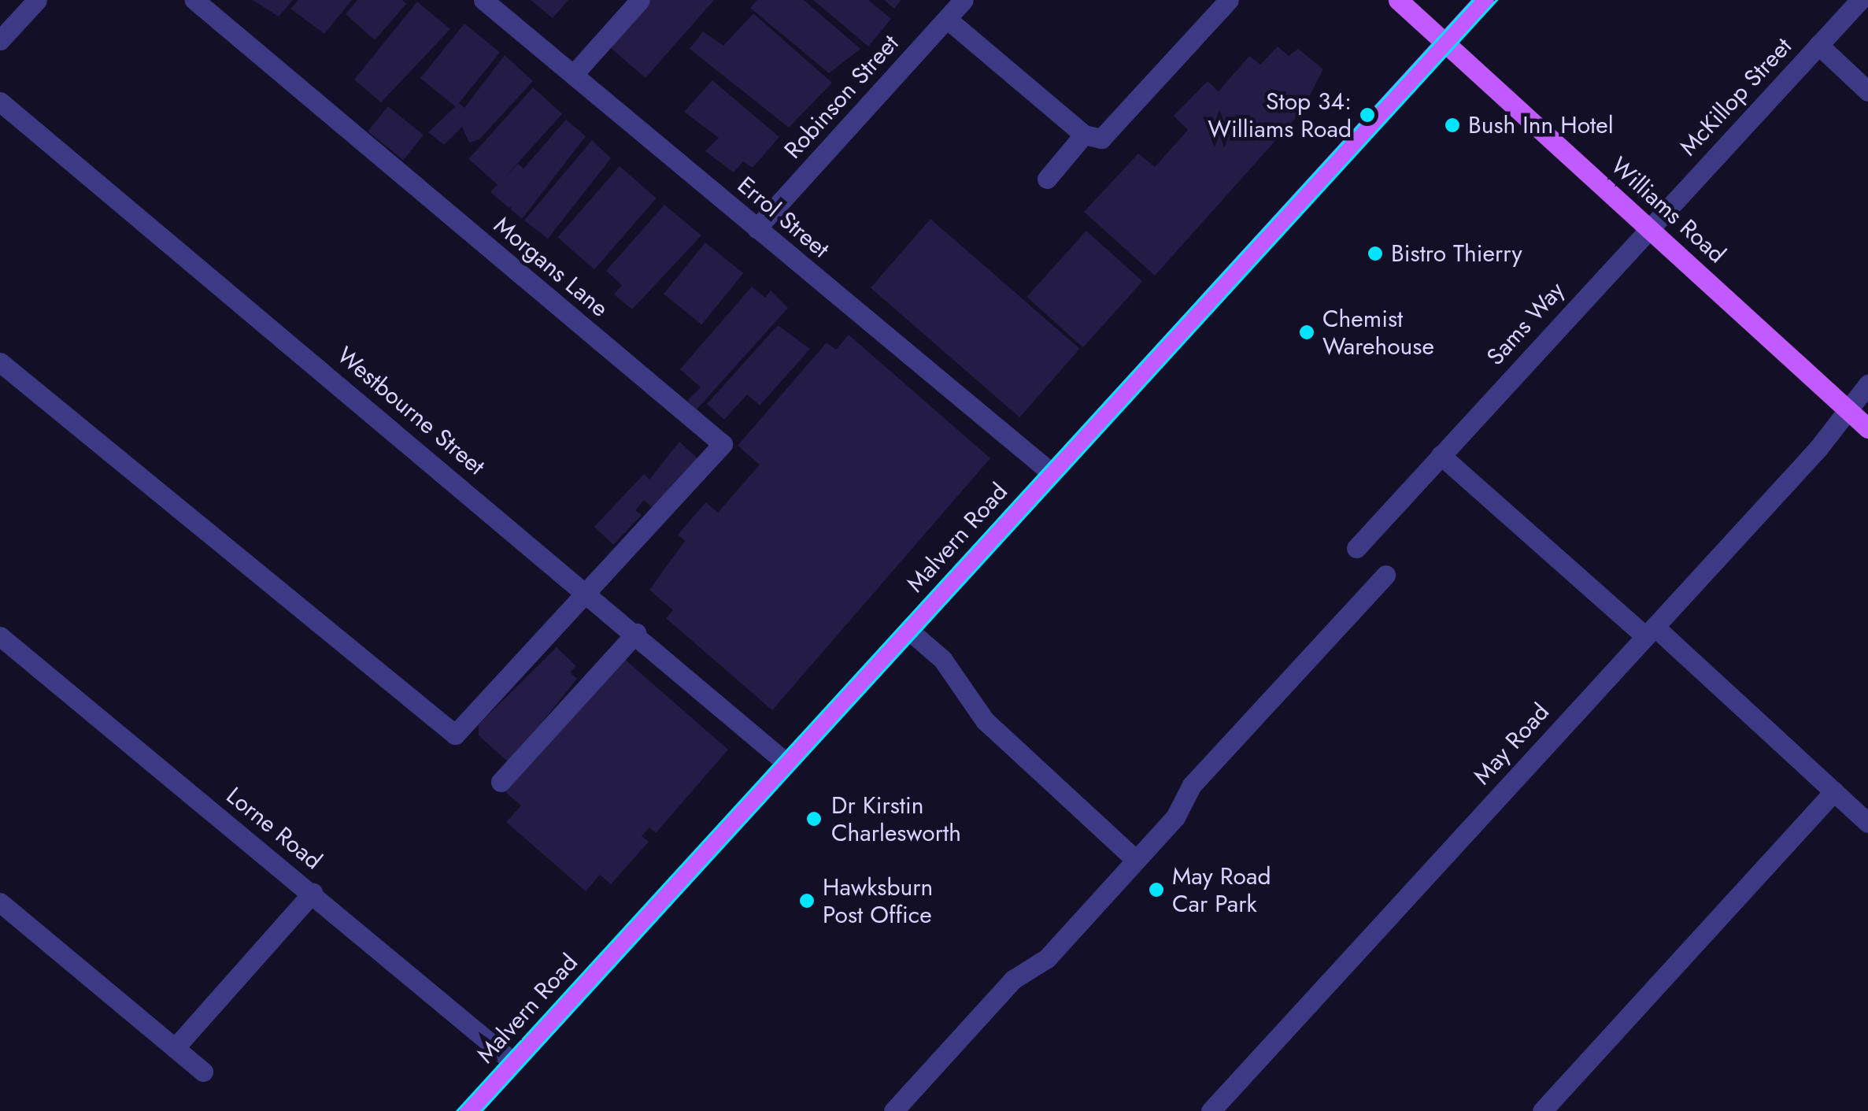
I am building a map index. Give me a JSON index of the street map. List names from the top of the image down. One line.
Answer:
{"streets":{"main road":["Williams Road","Malvern Road"],"street":["Robinson Street","McKillop Street","Errol Street","Morgans Lane","Sams Way","Westbourne Street","May Road","Lorne Road"]},"crossings":[["Robinson Street","Errol Street"],["McKillop Street","Williams Road"],["McKillop Street","Sams Way"],["Williams Road","Sams Way"],["Williams Road","Malvern Road"],["Williams Road","May Road"],["Errol Street","Malvern Road"],["Morgans Lane","Westbourne Street"],["Westbourne Street","Malvern Road"],["Malvern Road","Lorne Road"]],"places":["Stop 34: Williams Road","Bush Inn Hotel","Bistro Thierry","Chemist Warehouse","Dr Kirstin Charlesworth","May Road Car Park","Hawksburn Post Office"]}
